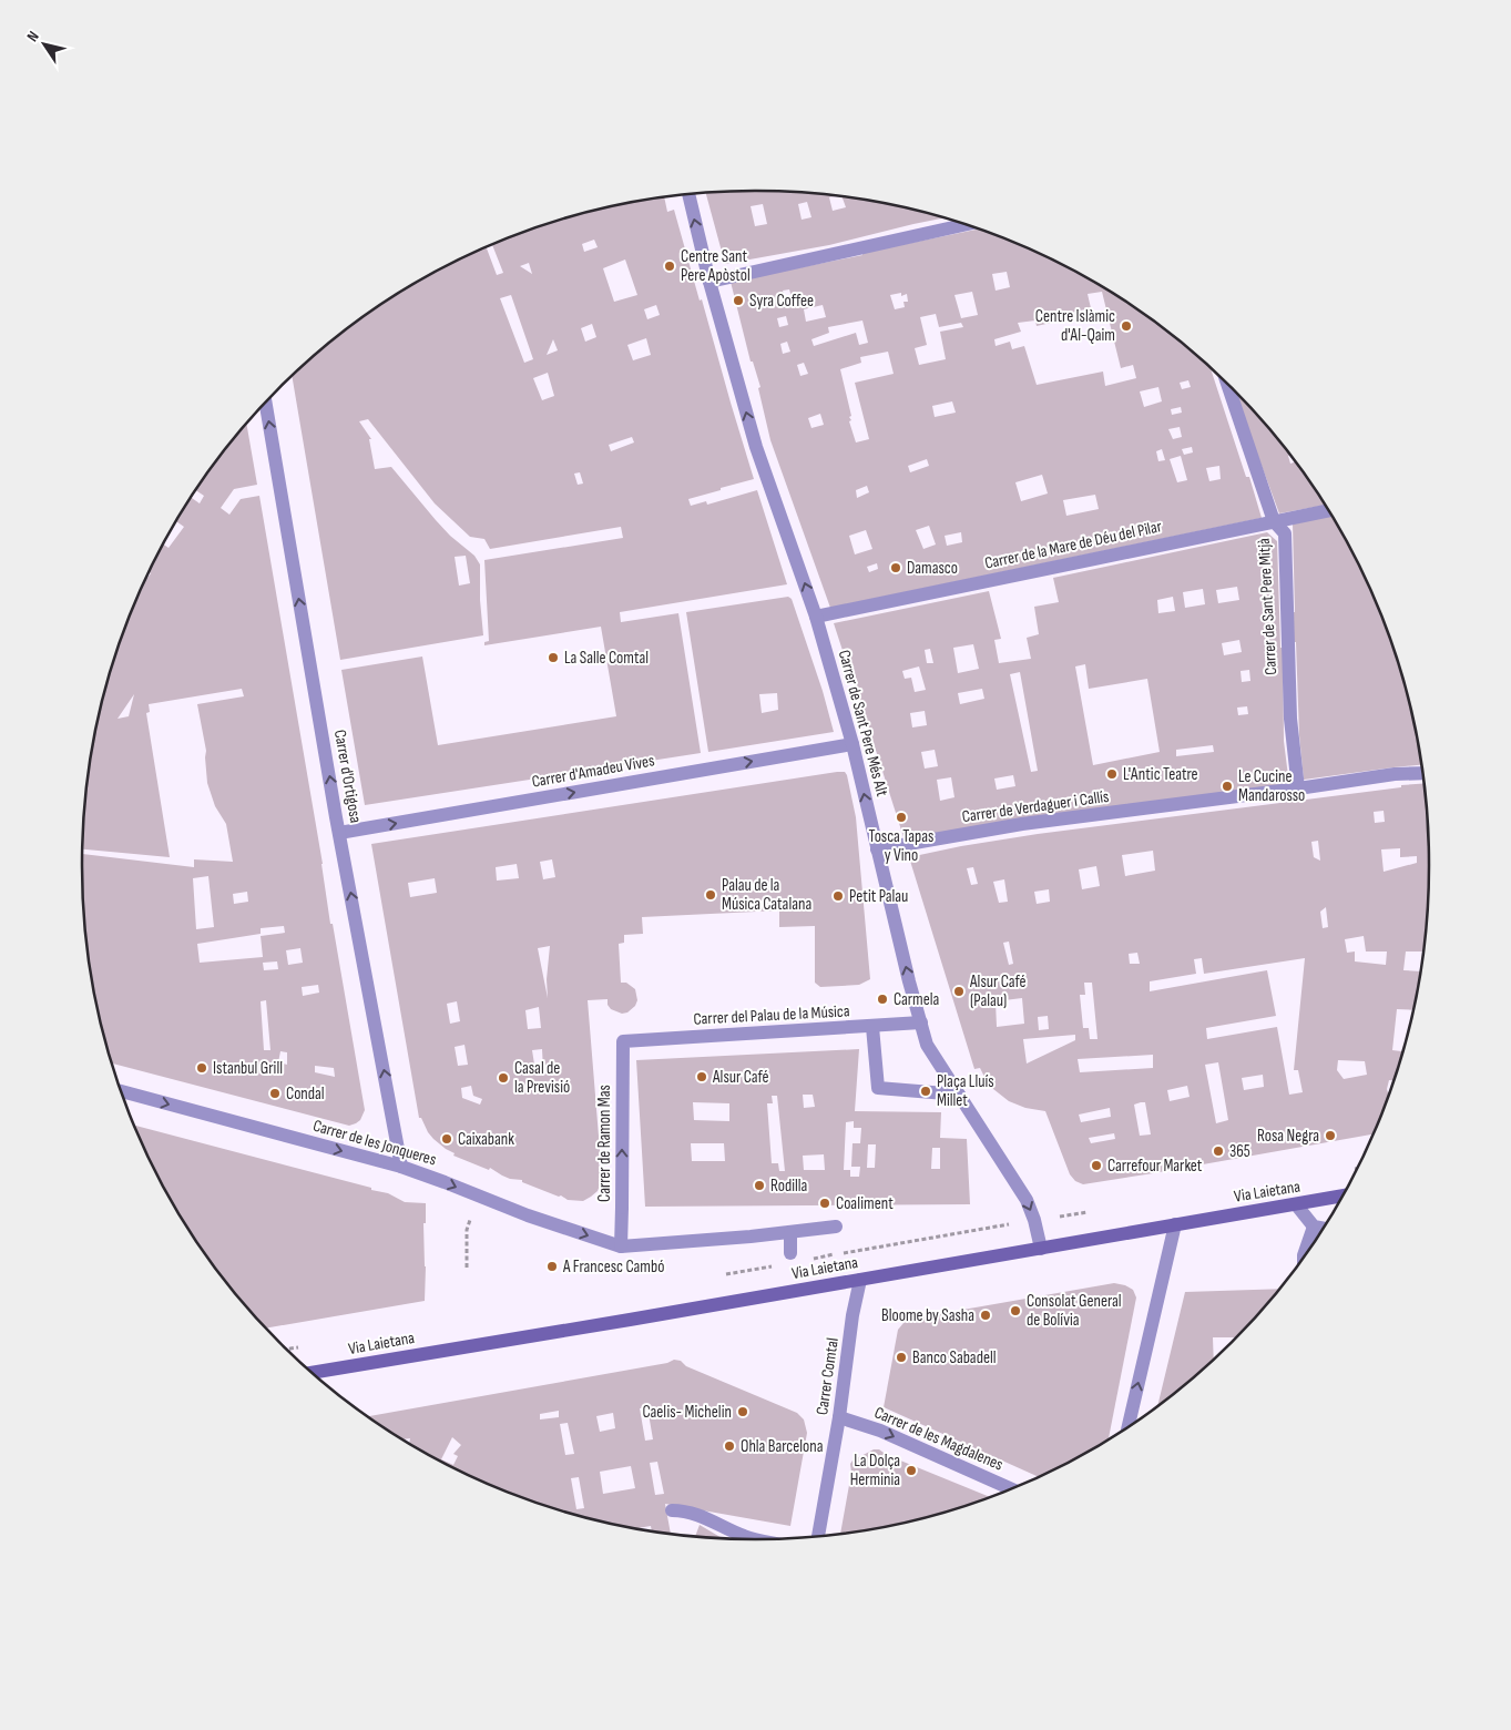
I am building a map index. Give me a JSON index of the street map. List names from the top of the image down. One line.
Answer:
{"streets":{"main road":["Via Laietana"],"street":["Carrer de la Mare de Déu del Pilar","Carrer de Sant Pere Mitjà","Carrer de Sant Pere Més Alt","Carrer d'Amadeu Vives","Carrer d'Ortigosa","Carrer de Verdaguer i Callís","Carrer del Palau de la Música","Carrer de les Jonqueres","Carrer de Ramon Mas","Carrer Comtal","Carrer de les Magdalenes"]},"crossings":[["Carrer de la Mare de Déu del Pilar","Carrer de Sant Pere Mitjà"],["Carrer de la Mare de Déu del Pilar","Carrer de Sant Pere Més Alt"],["Carrer de Sant Pere Mitjà","Carrer de Verdaguer i Callís"],["Carrer de Sant Pere Més Alt","Carrer d'Amadeu Vives"],["Carrer de Sant Pere Més Alt","Carrer de Verdaguer i Callís"],["Carrer de Sant Pere Més Alt","Carrer del Palau de la Música"],["Carrer de Sant Pere Més Alt","Via Laietana"],["Carrer d'Amadeu Vives","Carrer d'Ortigosa"],["Carrer d'Ortigosa","Carrer de les Jonqueres"],["Carrer del Palau de la Música","Carrer de Ramon Mas"],["Carrer de les Jonqueres","Carrer de Ramon Mas"],["Via Laietana","Carrer Comtal"],["Carrer Comtal","Carrer de les Magdalenes"]],"one_way":["Carrer d'Amadeu Vives","Carrer d'Ortigosa","Carrer de les Jonqueres","Carrer de Ramon Mas","Carrer de les Magdalenes"],"places":["Centre Sant Pere Apòstol","Syra Coffee","Centre Islàmic d'Al-Qaim","Damasco","La Salle Comtal","L'Antic Teatre","Le Cucine Mandarosso","Tosca Tapas y Vino","Palau de la Música Catalana","Petit Palau","Alsur Café (Palau)","Carmela","Istanbul Grill","Alsur Café","Casal de la Previsió","Plaça Lluís Millet","Condal","Rosa Negra","Caixabank","365","Carrefour Market","Rodilla","Coaliment","A Francesc Cambó","Consolat General de Bolívia","Bloome by Sasha","Banco Sabadell","Caelis- Michelin","Ohla Barcelona","La Dolça Herminia"],"north":"top left"}
